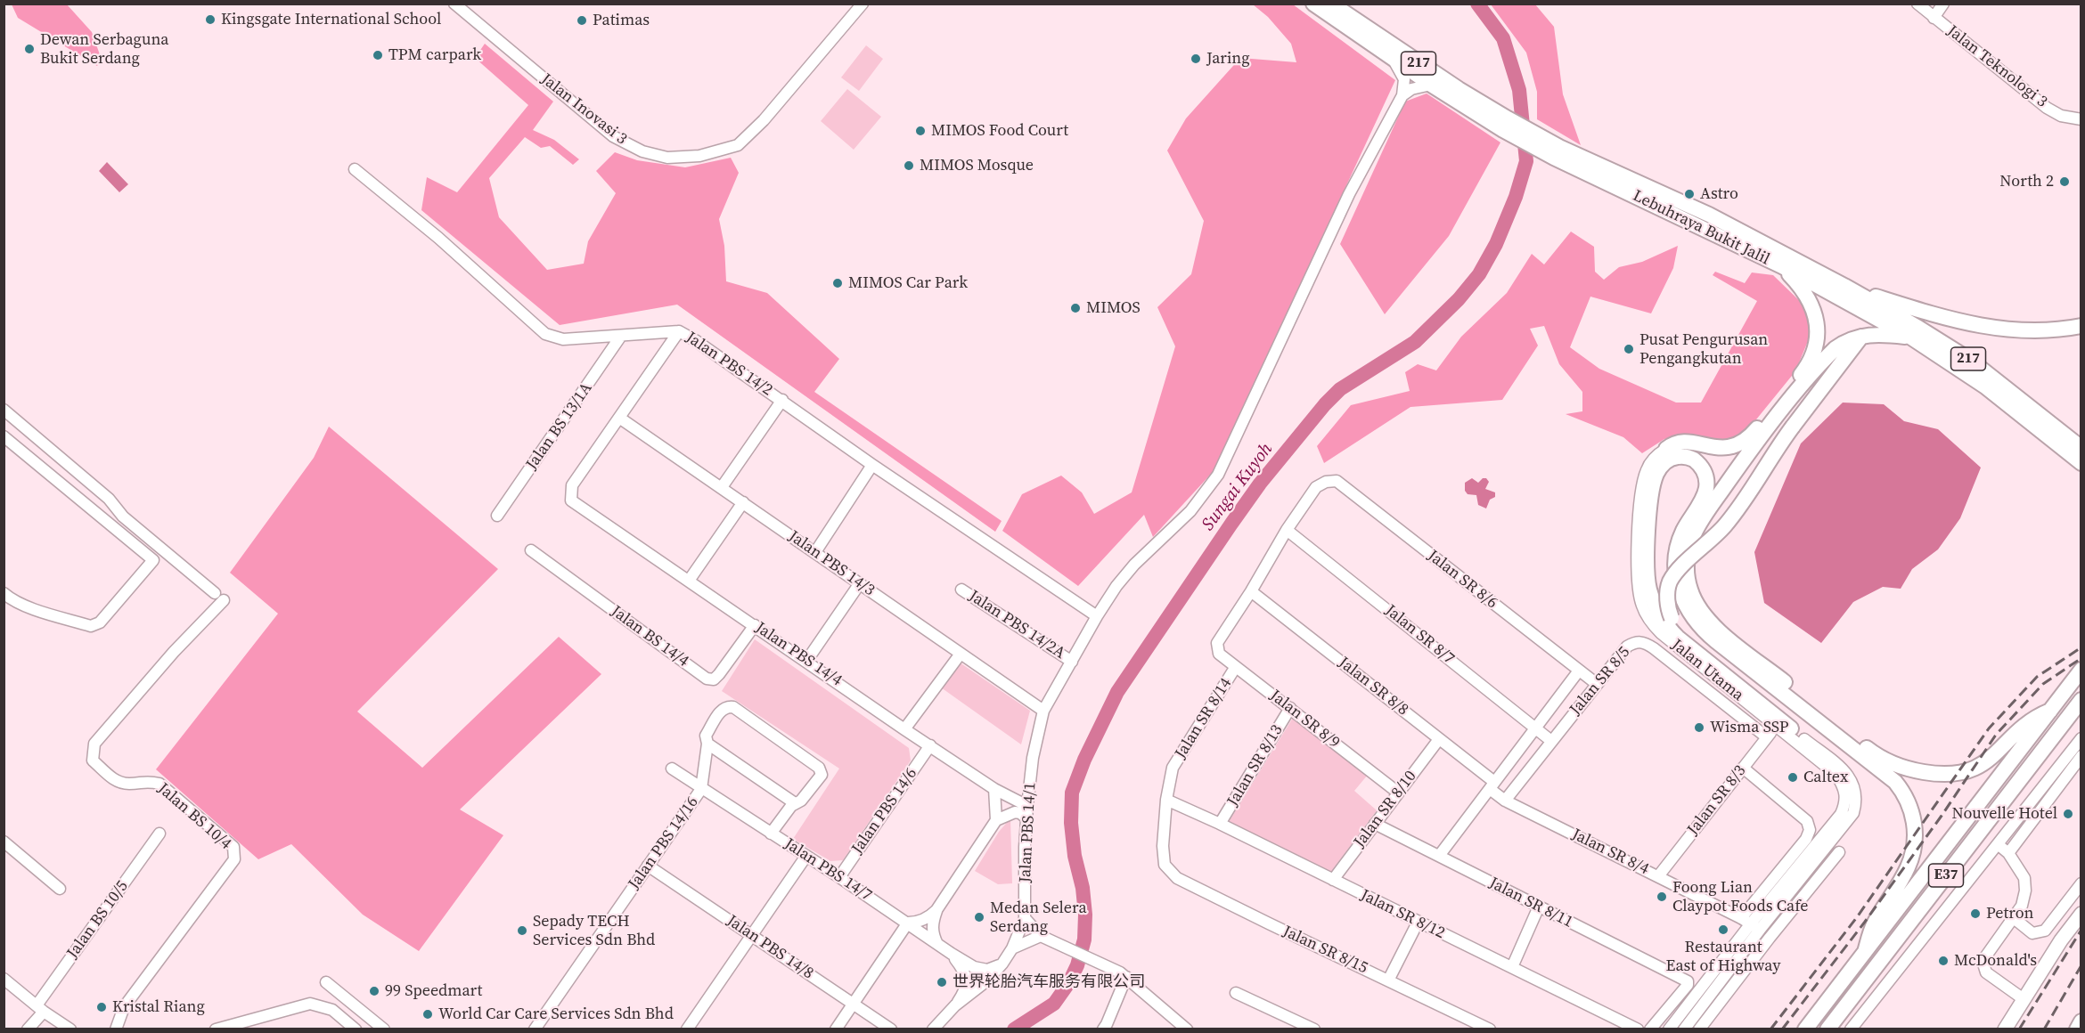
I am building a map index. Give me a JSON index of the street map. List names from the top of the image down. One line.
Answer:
{"streets":{"highway":["217","Lebuhraya Bukit Jalil","E37"],"street":["Jalan Teknologi 3","Jalan Inovasi 3","Jalan PBS 14/2","Jalan BS 13/1A","Jalan PBS 14/3","Jalan SR 8/6","Jalan PBS 14/2A","Jalan SR 8/7","Jalan BS 14/4","Jalan PBS 14/4","Jalan Utama","Jalan SR 8/5","Jalan SR 8/8","Jalan SR 8/14","Jalan SR 8/9","Jalan SR 8/13","Jalan SR 8/3","Jalan SR 8/10","Jalan PBS 14/6","Jalan BS 10/4","Jalan PBS 14/1","Jalan PBS 14/16","Jalan SR 8/4","Jalan PBS 14/7","Jalan SR 8/11","Jalan SR 8/12","Jalan BS 10/5","Jalan PBS 14/8","Jalan SR 8/15"]},"crossings":[["Jalan PBS 14/2","Jalan BS 13/1A"],["Jalan PBS 14/2","Jalan PBS 14/1"],["Jalan PBS 14/3","Jalan PBS 14/4"],["Jalan PBS 14/3","Jalan PBS 14/1"],["Jalan SR 8/6","Jalan SR 8/7"],["Jalan SR 8/6","Jalan SR 8/5"],["Jalan PBS 14/2A","Jalan PBS 14/1"],["Jalan SR 8/7","Jalan SR 8/5"],["Jalan BS 14/4","Jalan PBS 14/4"],["Jalan PBS 14/4","Jalan PBS 14/6"],["Jalan PBS 14/4","Jalan PBS 14/1"],["Jalan Utama","Jalan SR 8/3"],["Jalan Utama","Jalan SR 8/4"],["Jalan SR 8/5","Jalan SR 8/8"],["Jalan SR 8/5","Jalan SR 8/3"],["Jalan SR 8/5","Jalan SR 8/4"],["Jalan SR 8/5","Jalan SR 8/11"],["Jalan SR 8/8","Jalan SR 8/9"],["Jalan SR 8/8","Jalan SR 8/10"],["Jalan SR 8/8","Jalan SR 8/4"],["Jalan SR 8/14","Jalan SR 8/9"],["Jalan SR 8/14","Jalan SR 8/12"],["Jalan SR 8/14","Jalan SR 8/15"],["Jalan SR 8/9","Jalan SR 8/13"],["Jalan SR 8/9","Jalan SR 8/10"],["Jalan SR 8/13","Jalan SR 8/12"],["Jalan SR 8/3","Jalan SR 8/4"],["Jalan SR 8/10","Jalan SR 8/11"],["Jalan SR 8/10","Jalan SR 8/12"],["Jalan PBS 14/6","Jalan PBS 14/7"],["Jalan PBS 14/1","Jalan PBS 14/7"],["Jalan PBS 14/16","Jalan PBS 14/7"],["Jalan PBS 14/16","Jalan PBS 14/8"]],"water":["Sungai Kuyoh"],"places":["Kingsgate International School","Patimas","Dewan Serbaguna Bukit Serdang","TPM carpark","Jaring","MIMOS Food Court","MIMOS Mosque","North 2","Astro","MIMOS Car Park","MIMOS","Pusat Pengurusan Pengangkutan","Wisma SSP","Caltex","Nouvelle Hotel","Foong Lian Claypot Foods Cafe","Petron","Medan Selera Serdang","Restaurant East of Highway","Sepady TECH Services Sdn Bhd","McDonald's","世界轮胎汽车服务有限公司","99 Speedmart","Kristal Riang","World Car Care Services Sdn Bhd"]}
